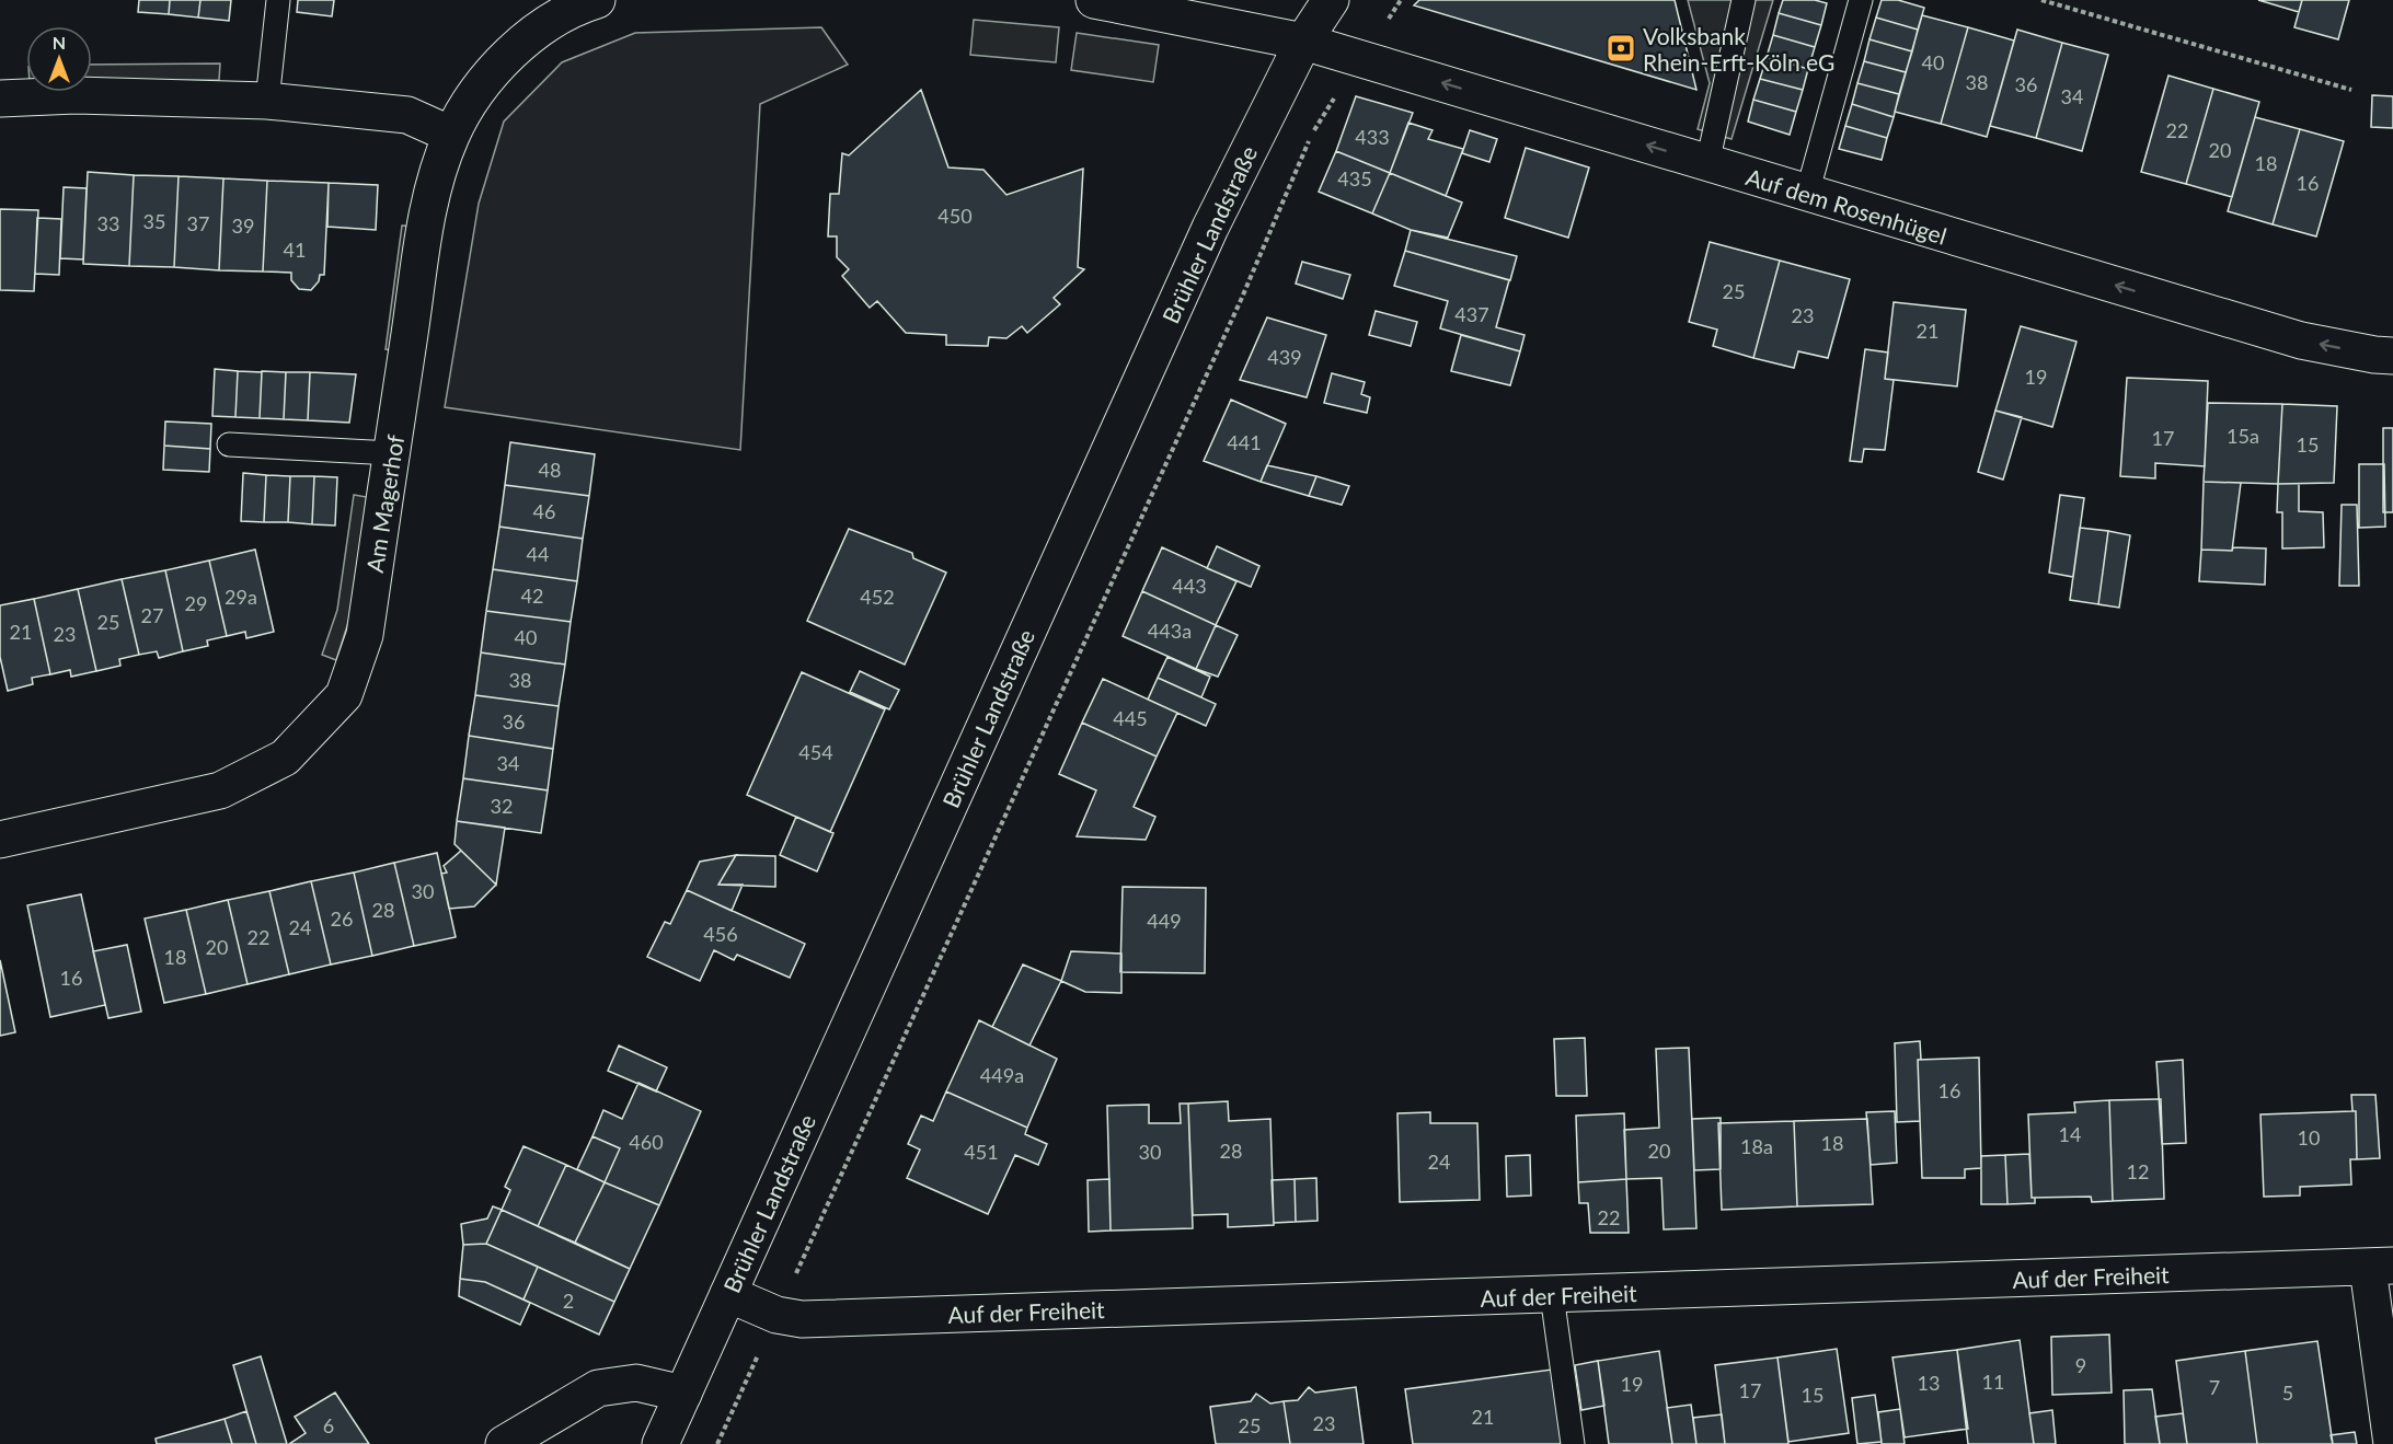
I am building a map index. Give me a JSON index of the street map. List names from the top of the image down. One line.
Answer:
{"streets":{"street":["Auf dem Rosenhügel","Brühler Landstraße","Am Magerhof","Auf der Freiheit"]},"crossings":[["Auf dem Rosenhügel","Brühler Landstraße"],["Brühler Landstraße","Auf der Freiheit"]],"one_way":["Auf dem Rosenhügel"],"places":{"bank":["Volksbank Rhein-Erft-Köln eG"]},"house_numbers":["40","38","36","34","22","433","20","18","435","16","450","35","33","37","39","41","25","437","23","21","439","19","15a","17","441","15","48","46","44","443","42","29a","452","29","27","25","443a","21","23","40","38","445","36","454","34","32","30","28","26","449","24","456","22","20","18","16","449a","16","14","10","460","18","18a","28","20","451","30","24","12","22","2","9","11","13","19","7","17","5","15","21","23","6","25"],"north":"top"}
